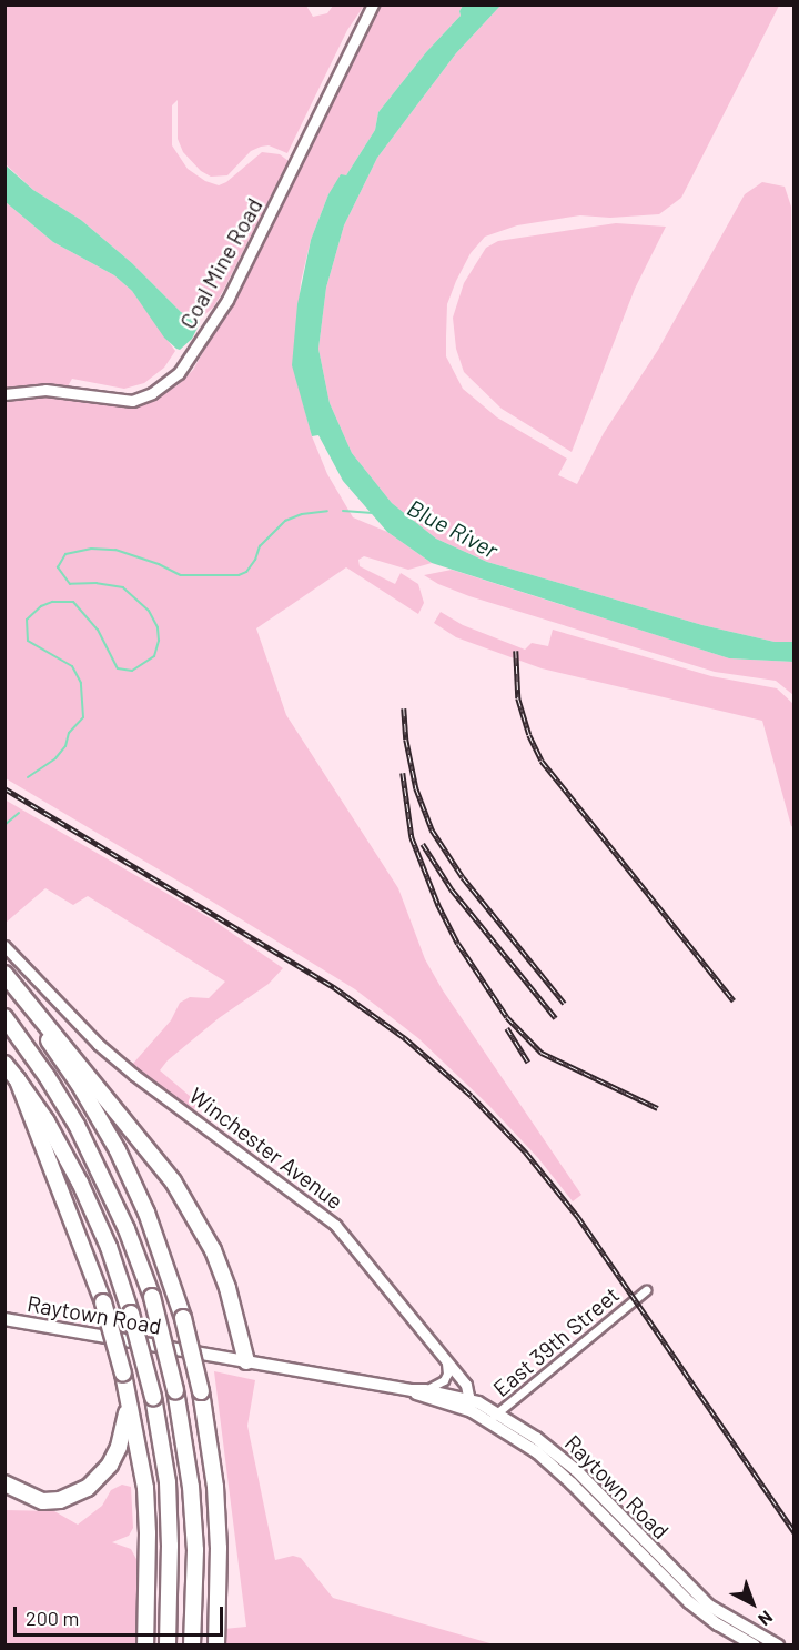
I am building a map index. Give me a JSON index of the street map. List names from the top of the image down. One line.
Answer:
{"streets":{"main road":["Raytown Road"],"street":["Coal Mine Road","Winchester Avenue","East 39th Street"]},"crossings":[["Winchester Avenue","Raytown Road"],["Raytown Road","East 39th Street"]],"water":["Blue River"],"scale_bar":"200 m","north":"bottom right"}
